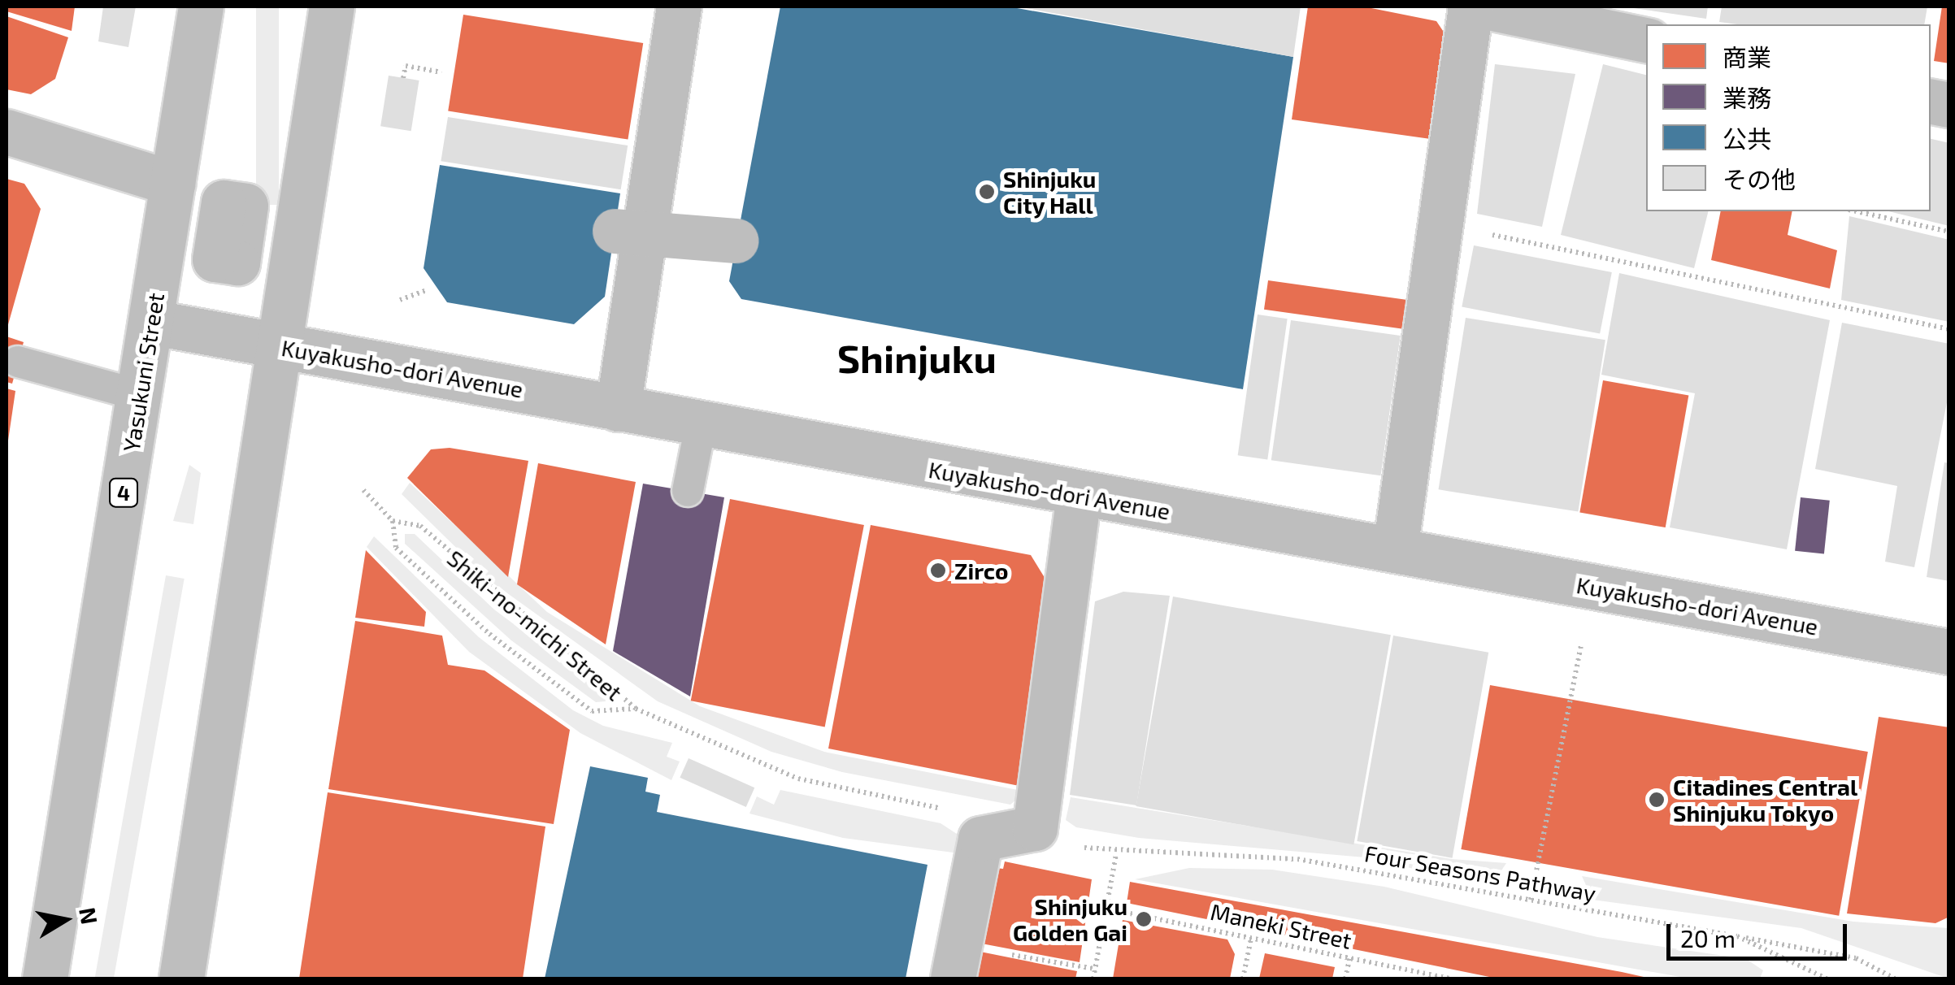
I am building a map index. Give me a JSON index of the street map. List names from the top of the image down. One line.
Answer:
{"streets":{"street":["Kuyakusho-dori Avenue","Yasukuni Street","4"],"path":["Shiki-no-michi Street","Four Seasons Pathway","Maneki Street"]},"crossings":[["Kuyakusho-dori Avenue","Yasukuni Street"],["Four Seasons Pathway","Maneki Street"]],"districts":["Shinjuku"],"places":["Shinjuku City Hall","Zirco","Citadines Central Shinjuku Tokyo","Shinjuku Golden Gai"],"legend":["商業","業務","公共","その他"],"scale_bar":"20 m","north":"right"}
